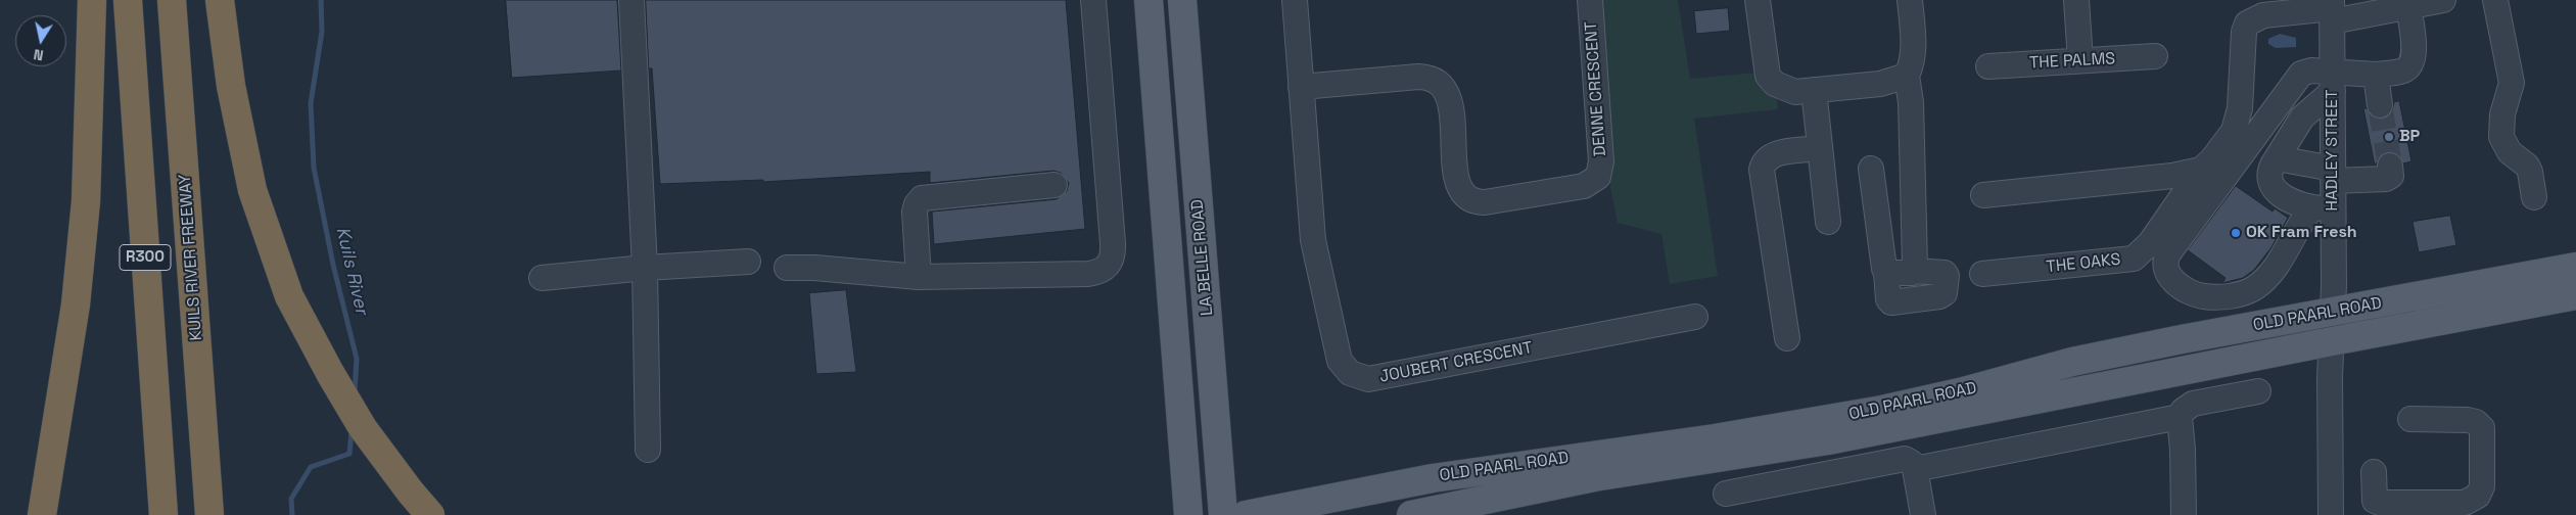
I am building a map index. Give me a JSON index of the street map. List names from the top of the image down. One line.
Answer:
{"streets":{"highway":["R300","KUILS RIVER FREEWAY"],"main road":["LA BELLE ROAD","OLD PAARL ROAD"],"street":["THE PALMS","DENNE CRESCENT","HADLEY STREET","THE OAKS","JOUBERT CRESCENT"]},"crossings":[["DENNE CRESCENT","JOUBERT CRESCENT"],["HADLEY STREET","THE OAKS"],["HADLEY STREET","OLD PAARL ROAD"]],"water":["Kuils River"],"places":["BP","OK Fram Fresh"],"north":"bottom"}
